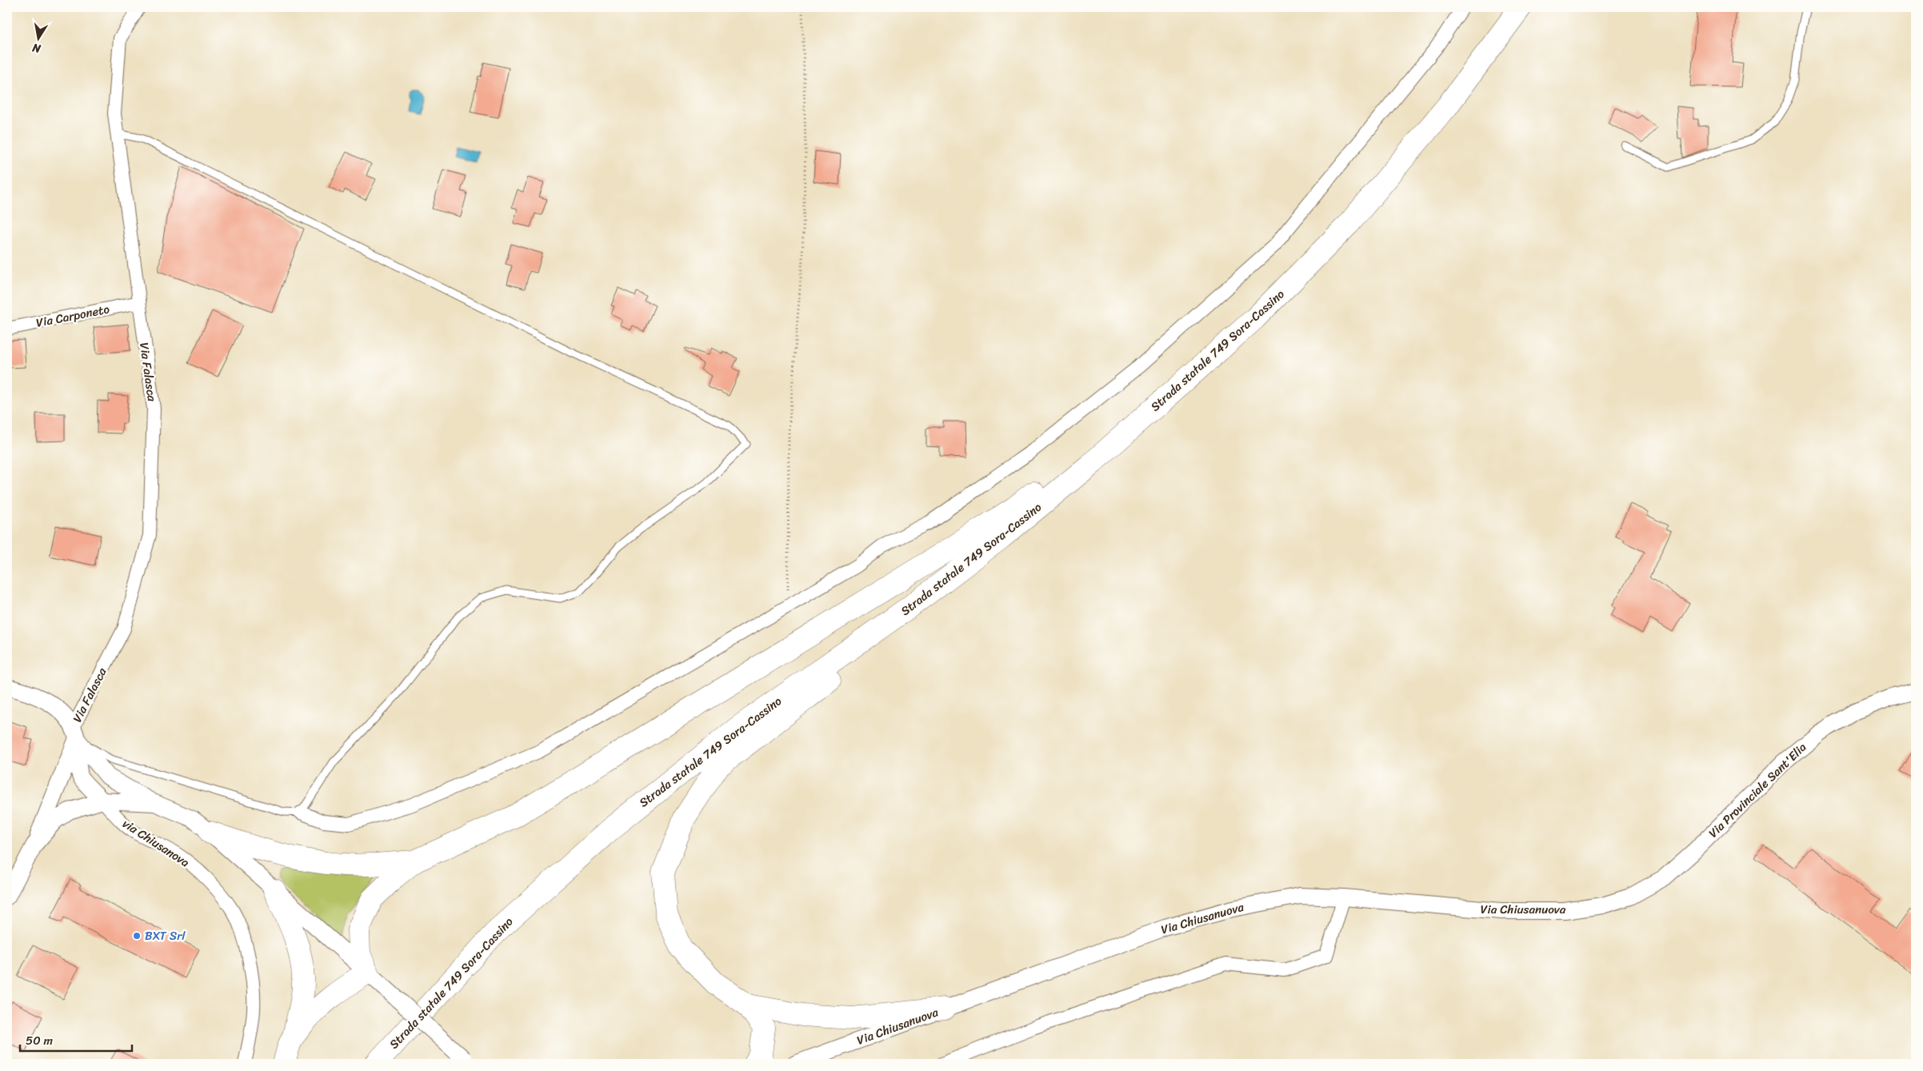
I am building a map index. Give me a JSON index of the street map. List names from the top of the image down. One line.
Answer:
{"streets":{"highway":["Strada statale 749 Sora-Cassino"],"street":["Via Carponeto","Via Falasca","Via Provinciale Sant'Elia","via Chiusanova","Via Chiusanuova"]},"crossings":[["Via Carponeto","Via Falasca"],["Via Provinciale Sant'Elia","Via Chiusanuova"]],"places":["BXT Srl"],"scale_bar":"50 m","north":"bottom"}
